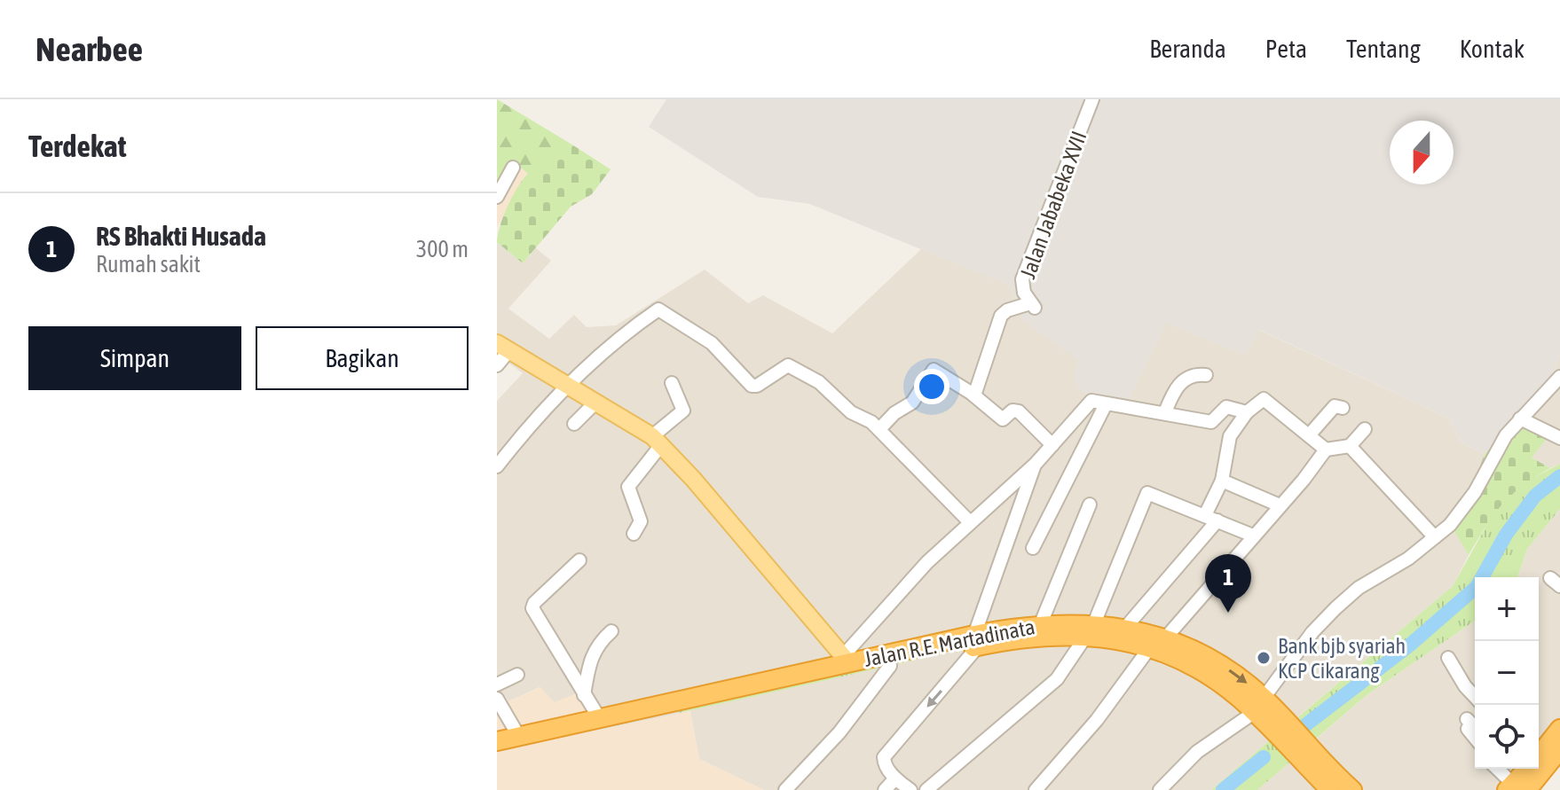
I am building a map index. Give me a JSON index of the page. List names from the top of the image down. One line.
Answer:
{"streets":{"highway":["Jalan R.E. Martadinata"],"street":["Jalan Jababeka XVII"]},"places":["Bank bjb syariah KCP Cikarang"],"north":"bottom","page":{"header":"Nearbee","nav":["Beranda","Peta","Tentang","Kontak"],"heading":"Terdekat","list":[{"mark":"1","name":"RS Bhakti Husada","note":"Rumah sakit","value":"300 m"}],"buttons":["Simpan","Bagikan"],"pins":"1","map_buttons":["+","−"]}}
